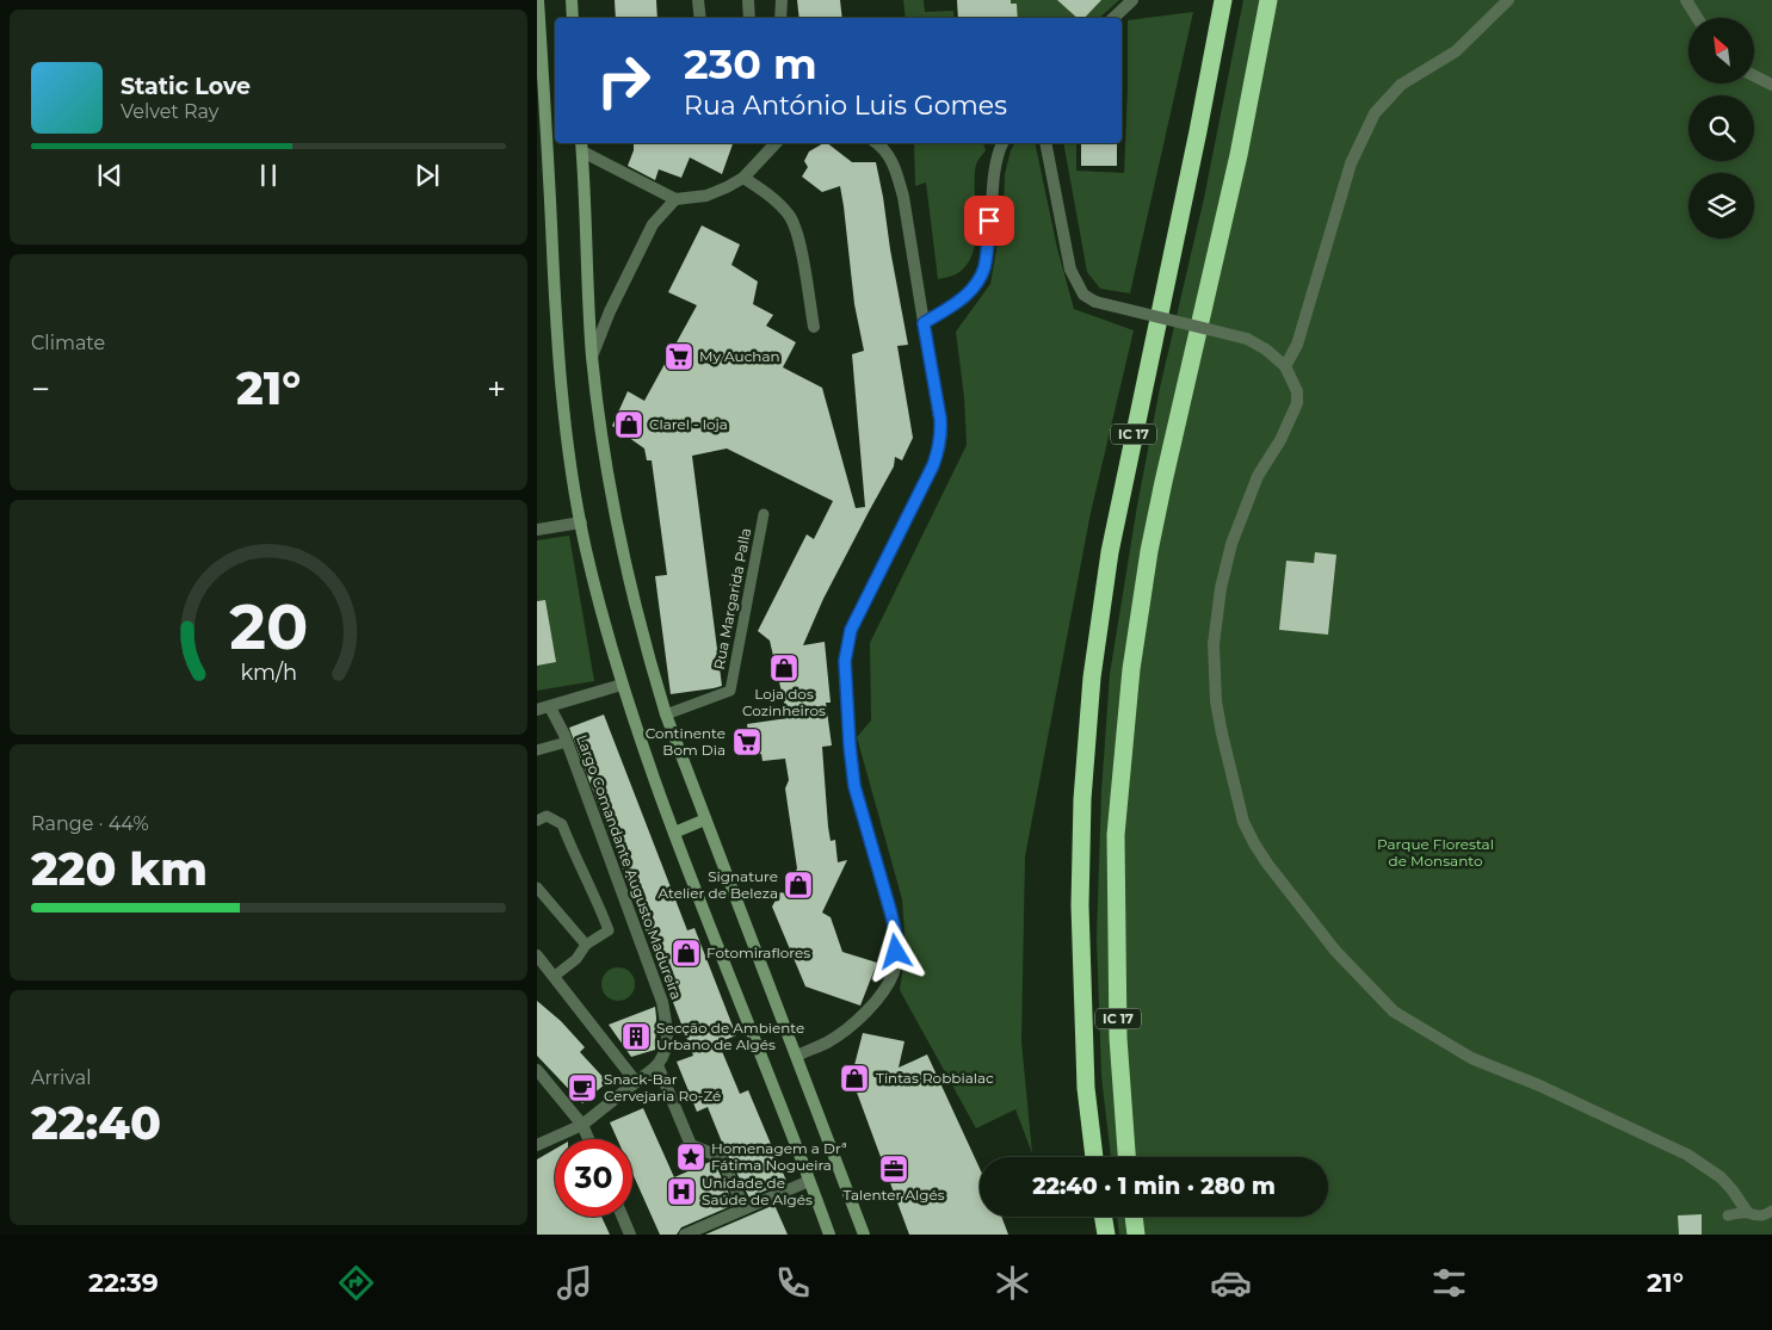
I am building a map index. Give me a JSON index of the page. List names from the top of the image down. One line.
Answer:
{"streets":{"highway":["IC 17"],"street":["Largo Comandante Augusto Madureira"],"lane":["Rua Margarida Palla"]},"parks":["Parque Florestal de Monsanto"],"places":{"supermarket":["My Auchan","Continente Bom Dia"],"shop":["Clarel - loja","Loja dos Cozinheiros","Signature Atelier de Beleza","Fotomiraflores","Tintas Robbialac"],"building":["Secção de Ambiente Urbano de Algés"],"cafe":["Snack-Bar Cervejaria Ro-Zé"],"place":["Homenagem a Drª Fátima Nogueira"],"office":["Talenter Algés"],"hospital":["Unidade de Saúde de Algés"]},"north":"top left","page":{"turn":["230 m","Rua António Luis Gomes"],"song":["Static Love","Velvet Ray"],"tile":["Climate",["Range · 44%","220 km"],["Arrival","22:40"]],"heat":["−","21°","+"],"limit":"30","trip":"22:40 · 1 min · 280 m","tabs":["22:39","21°"],"gauge":["20","km/h"]}}
